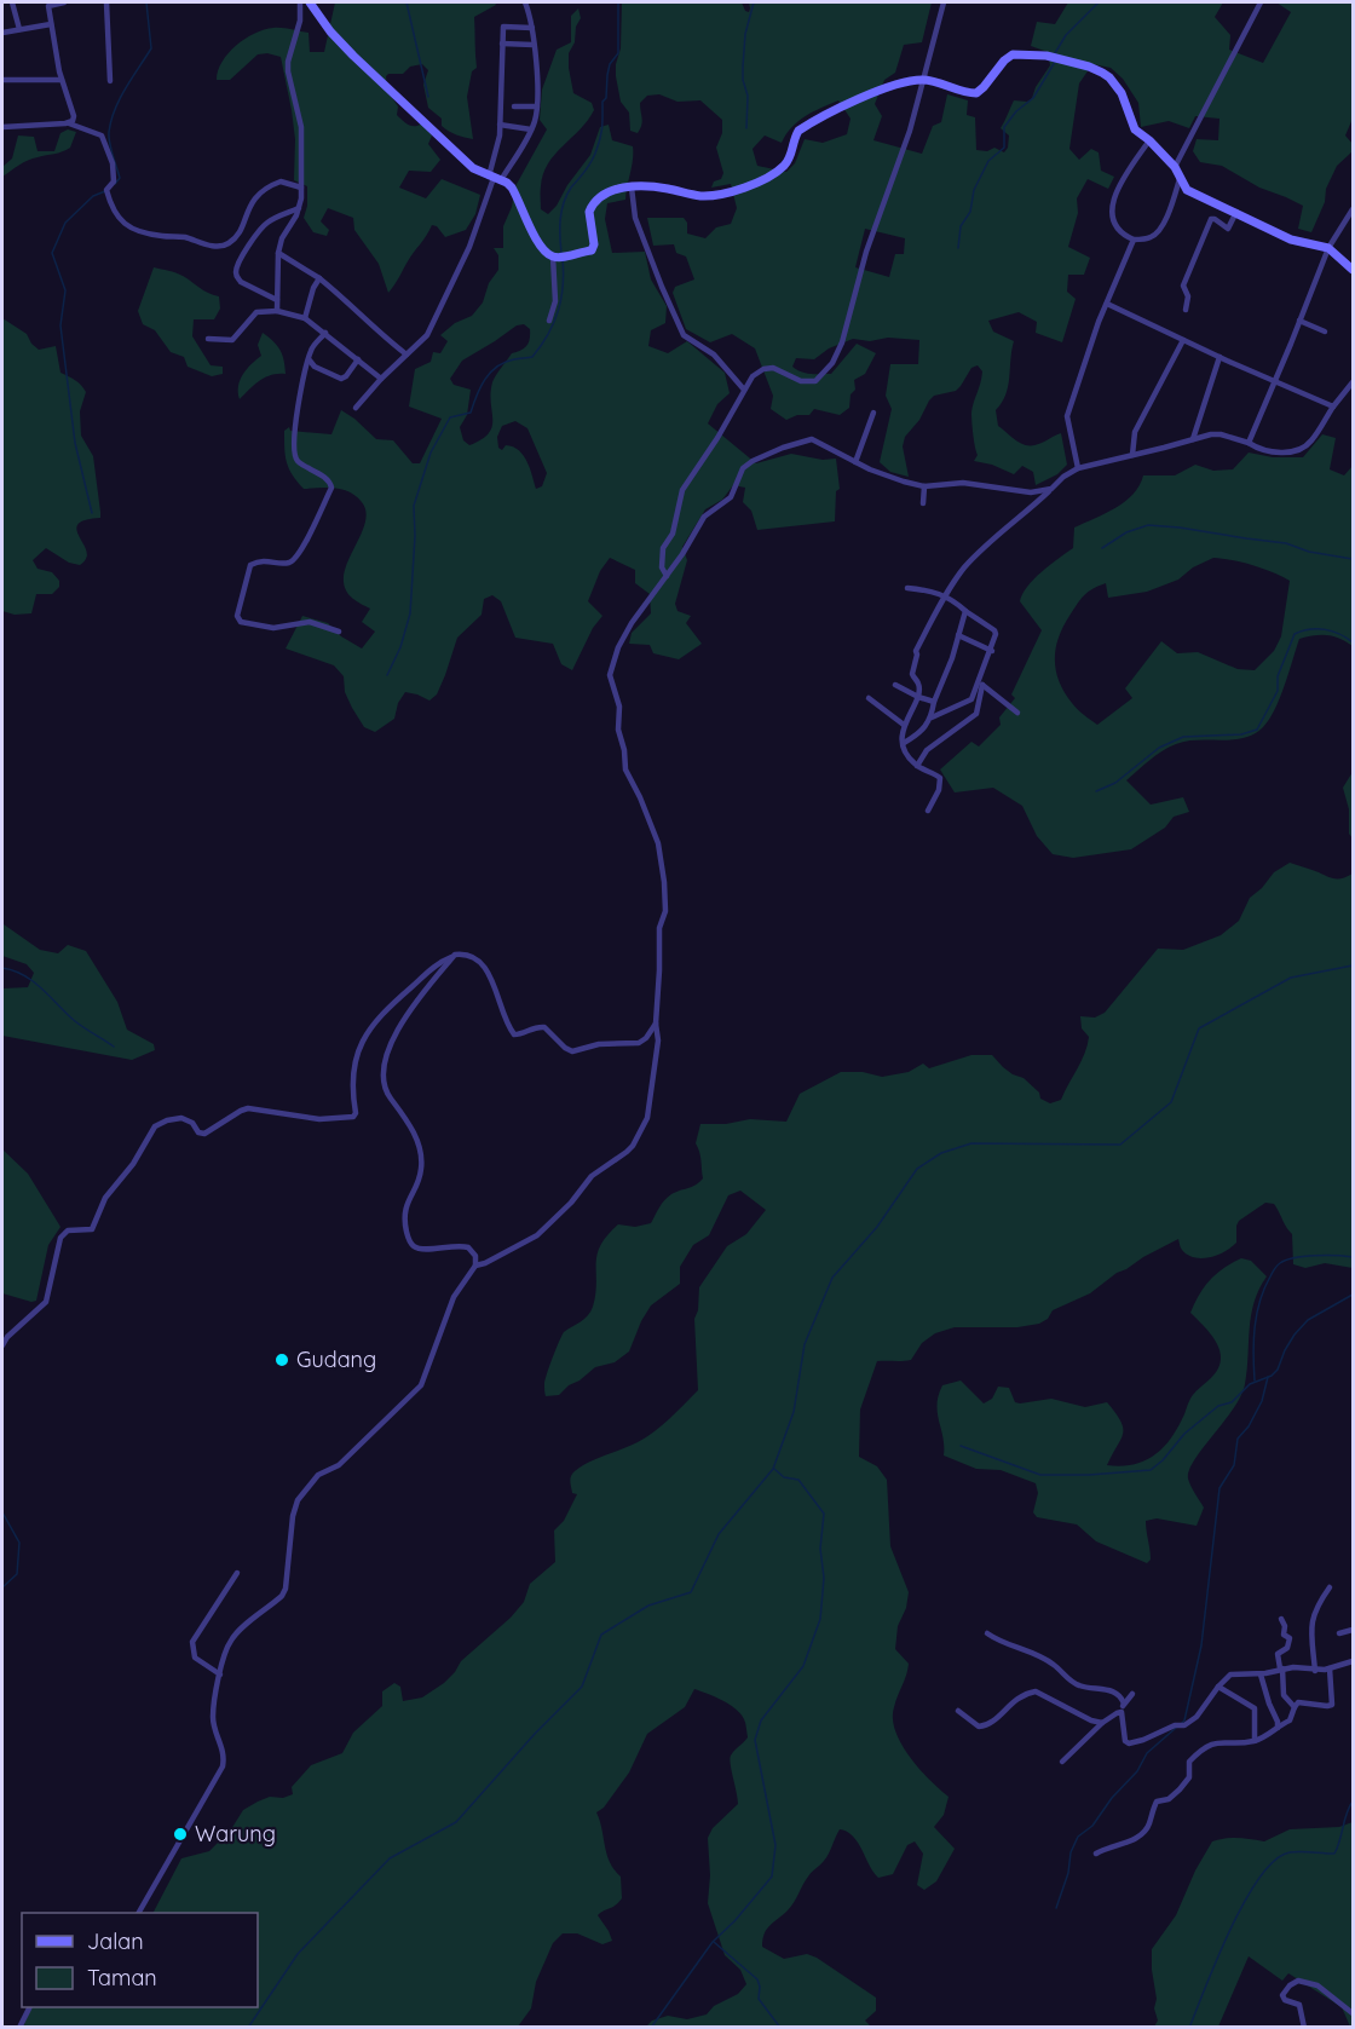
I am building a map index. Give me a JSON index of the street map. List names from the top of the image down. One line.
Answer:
{"places":["Gudang","Warung"],"legend":["Jalan","Taman"]}
